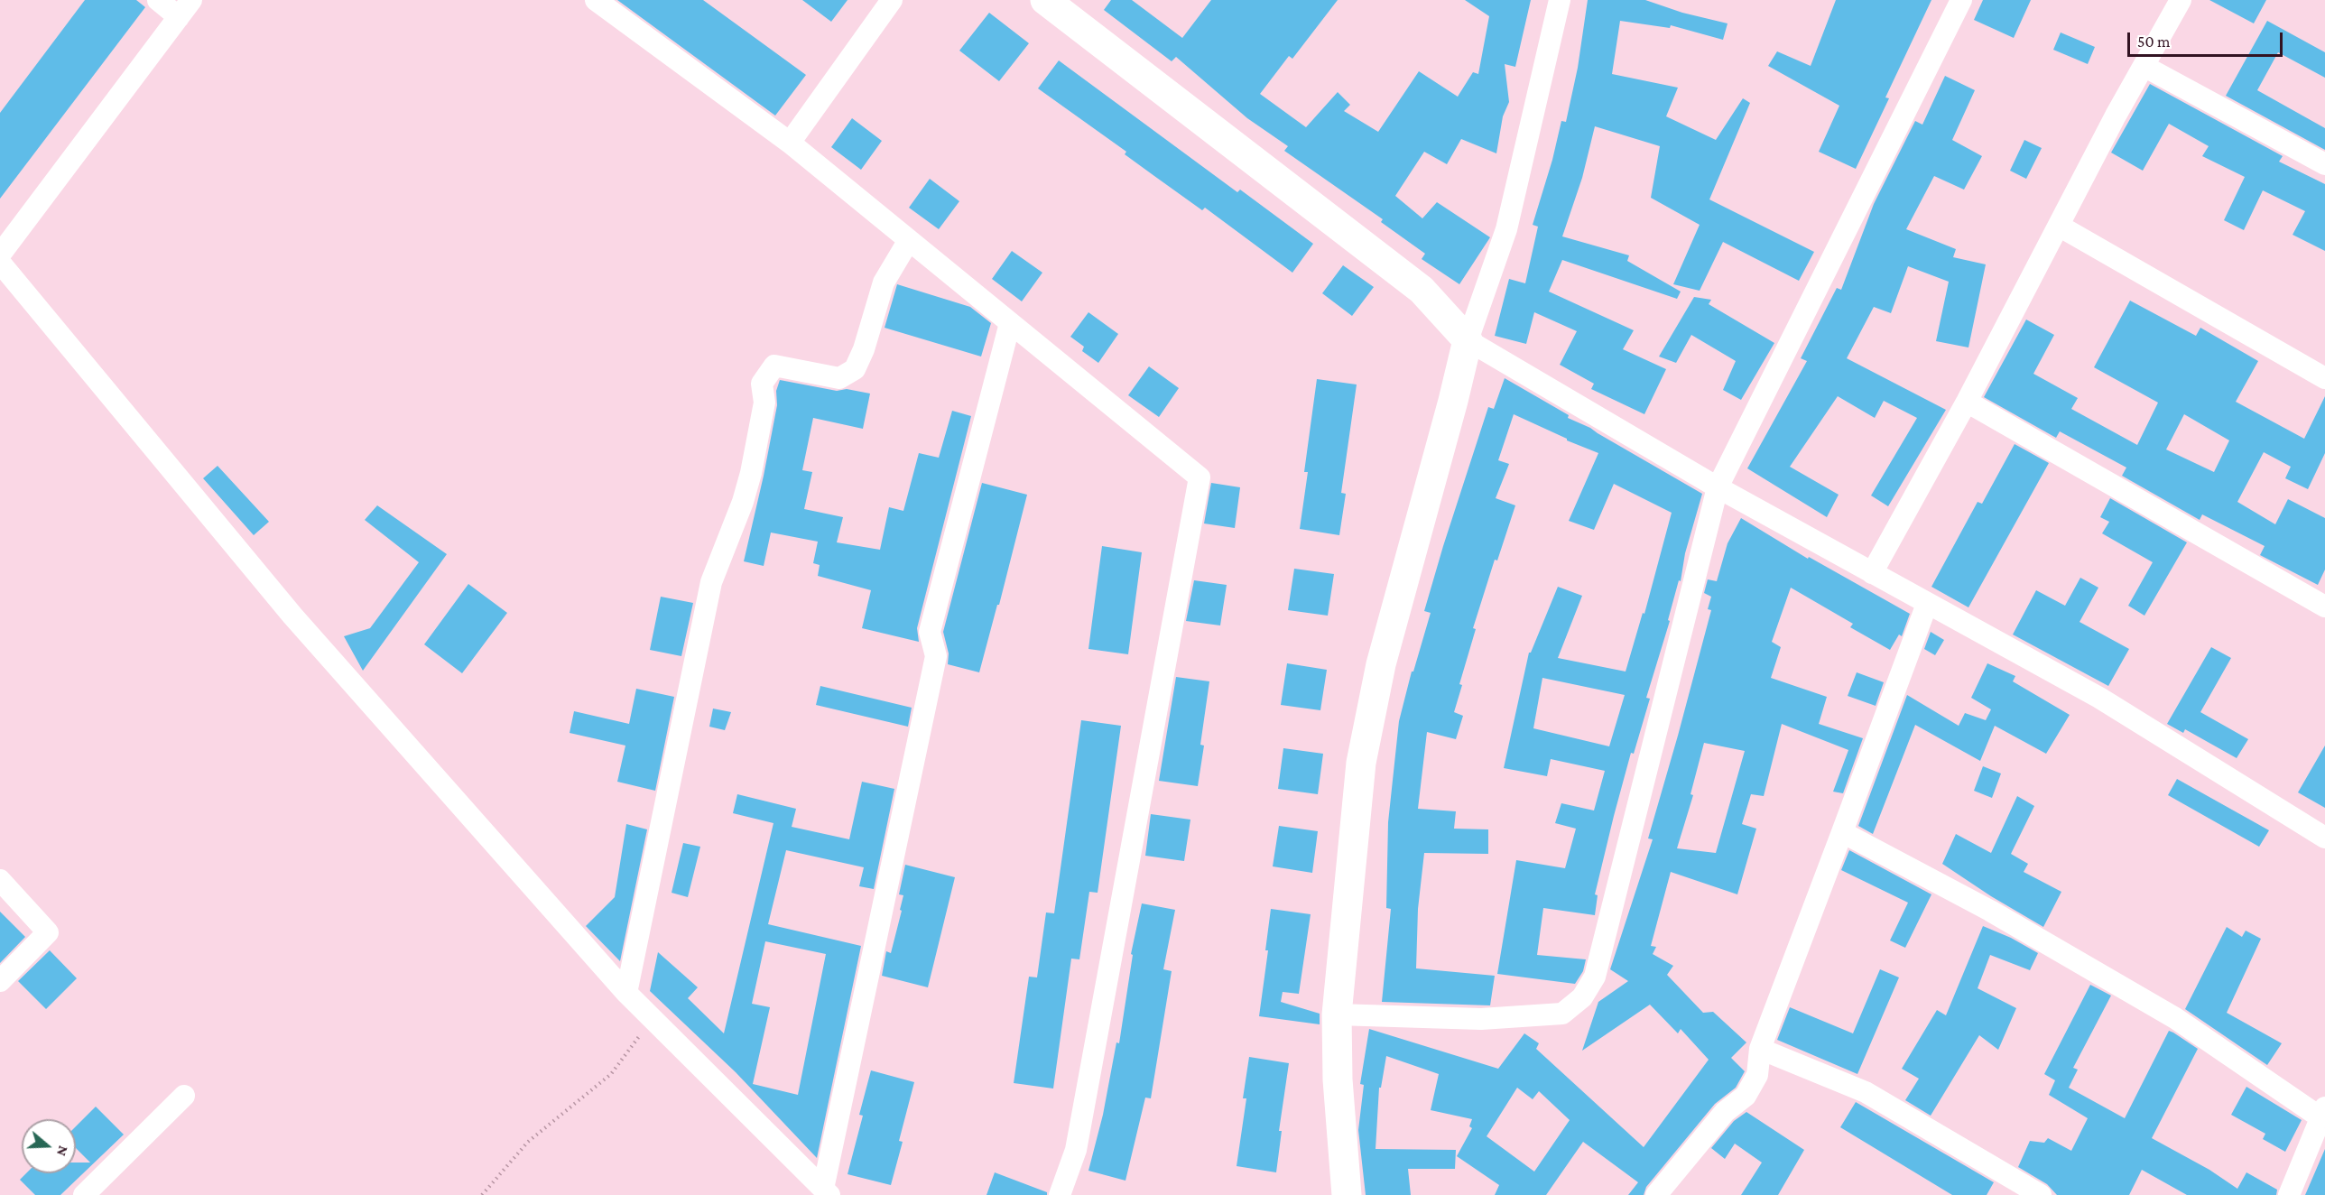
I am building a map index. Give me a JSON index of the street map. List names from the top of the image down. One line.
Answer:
{"scale_bar":"50 m","north":"right"}
